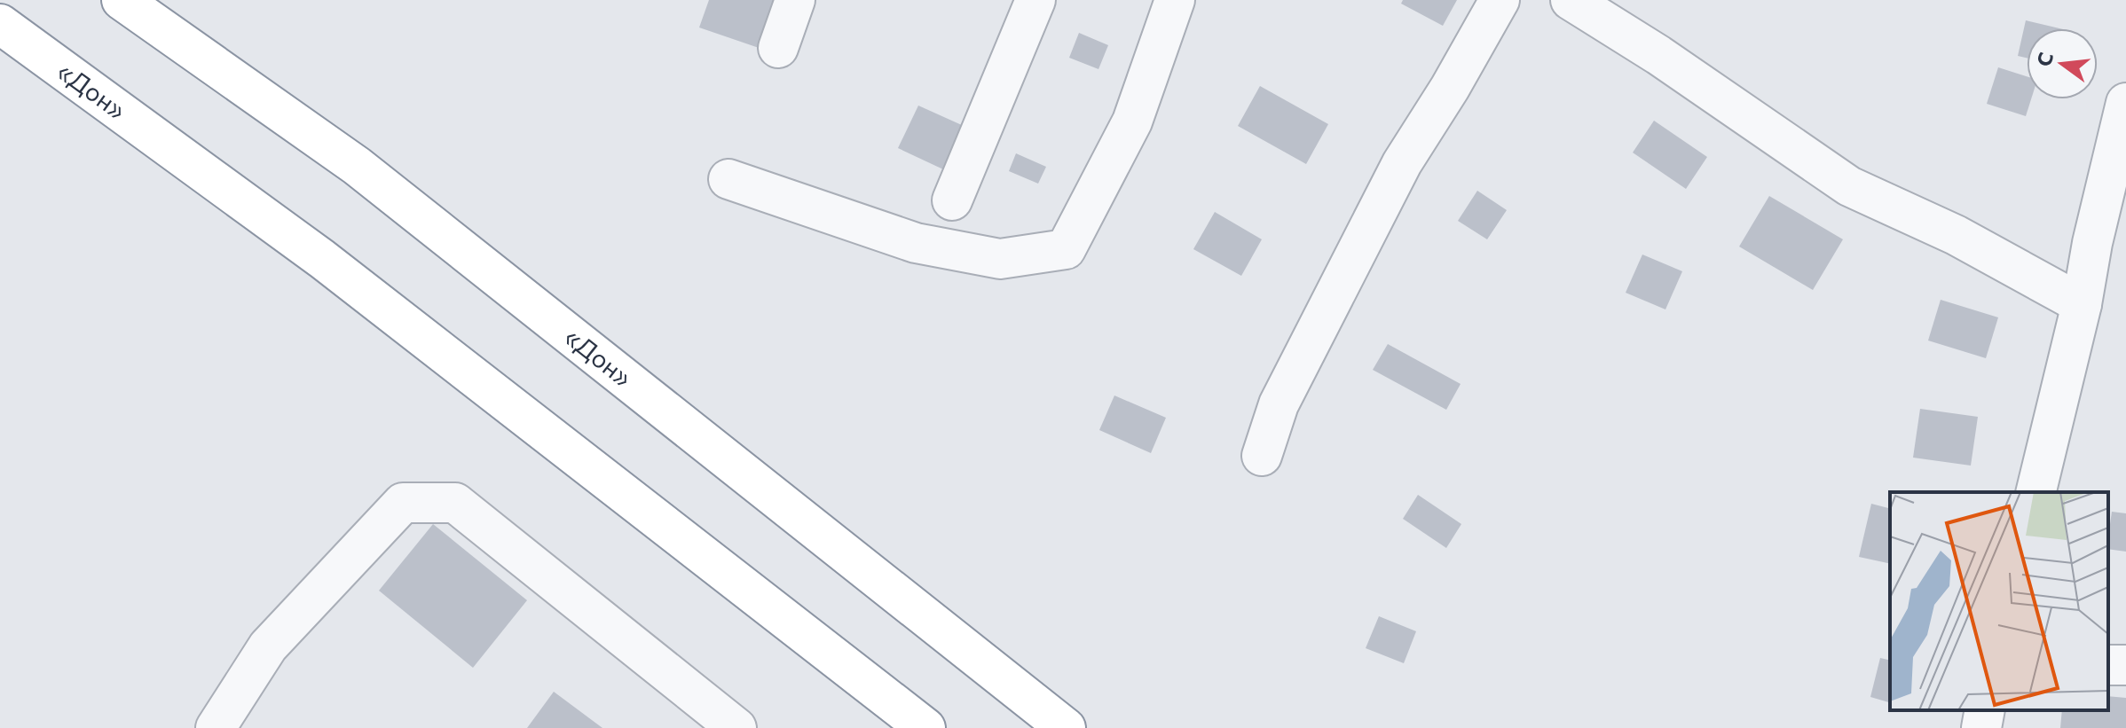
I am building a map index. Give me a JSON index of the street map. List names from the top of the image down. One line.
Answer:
{"streets":{"highway":["«Дон»"]},"north":"left"}
